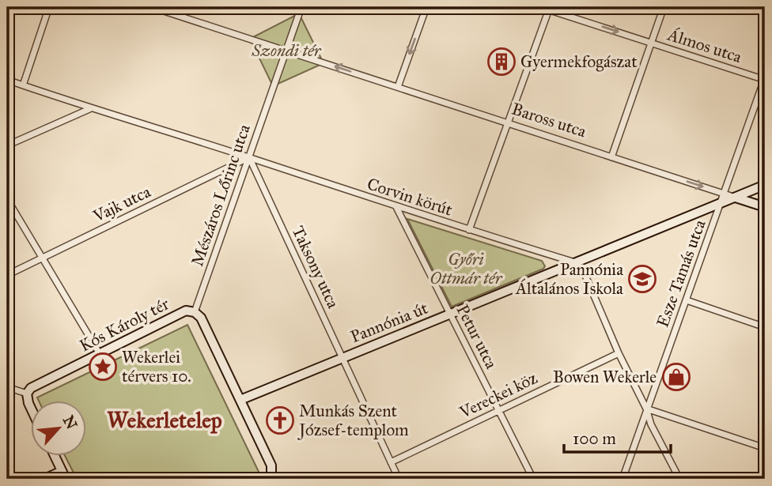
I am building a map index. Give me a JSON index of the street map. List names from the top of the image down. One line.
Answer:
{"streets":{"street":["Álmos utca","Baross utca","Mészáros Lőrinc utca","Corvin körút","Vajk utca","Taksony utca","Esze Tamás utca","Pannónia út","Kós Károly tér","Petur utca","Vereckei köz"]},"crossings":[["Álmos utca","Esze Tamás utca"],["Baross utca","Mészáros Lőrinc utca"],["Baross utca","Esze Tamás utca"],["Baross utca","Pannónia út"],["Mészáros Lőrinc utca","Corvin körút"],["Mészáros Lőrinc utca","Vajk utca"],["Mészáros Lőrinc utca","Taksony utca"],["Mészáros Lőrinc utca","Kós Károly tér"],["Corvin körút","Vajk utca"],["Corvin körút","Taksony utca"],["Corvin körút","Pannónia út"],["Corvin körút","Petur utca"],["Vajk utca","Taksony utca"],["Taksony utca","Pannónia út"],["Taksony utca","Vereckei köz"],["Esze Tamás utca","Pannónia út"],["Pannónia út","Kós Károly tér"],["Pannónia út","Petur utca"],["Petur utca","Vereckei köz"]],"one_way":["Álmos utca"],"districts":["Wekerletelep"],"parks":["Szondi tér","Győri Ottmár tér"],"places":{"building":["Gyermekfogászat"],"school or university":["Pannónia Általános Iskola"],"place":["Wekerlei térvers 10."],"shop":["Bowen Wekerle"],"church":["Munkás Szent József-templom"]},"scale_bar":"100 m","north":"top right"}
